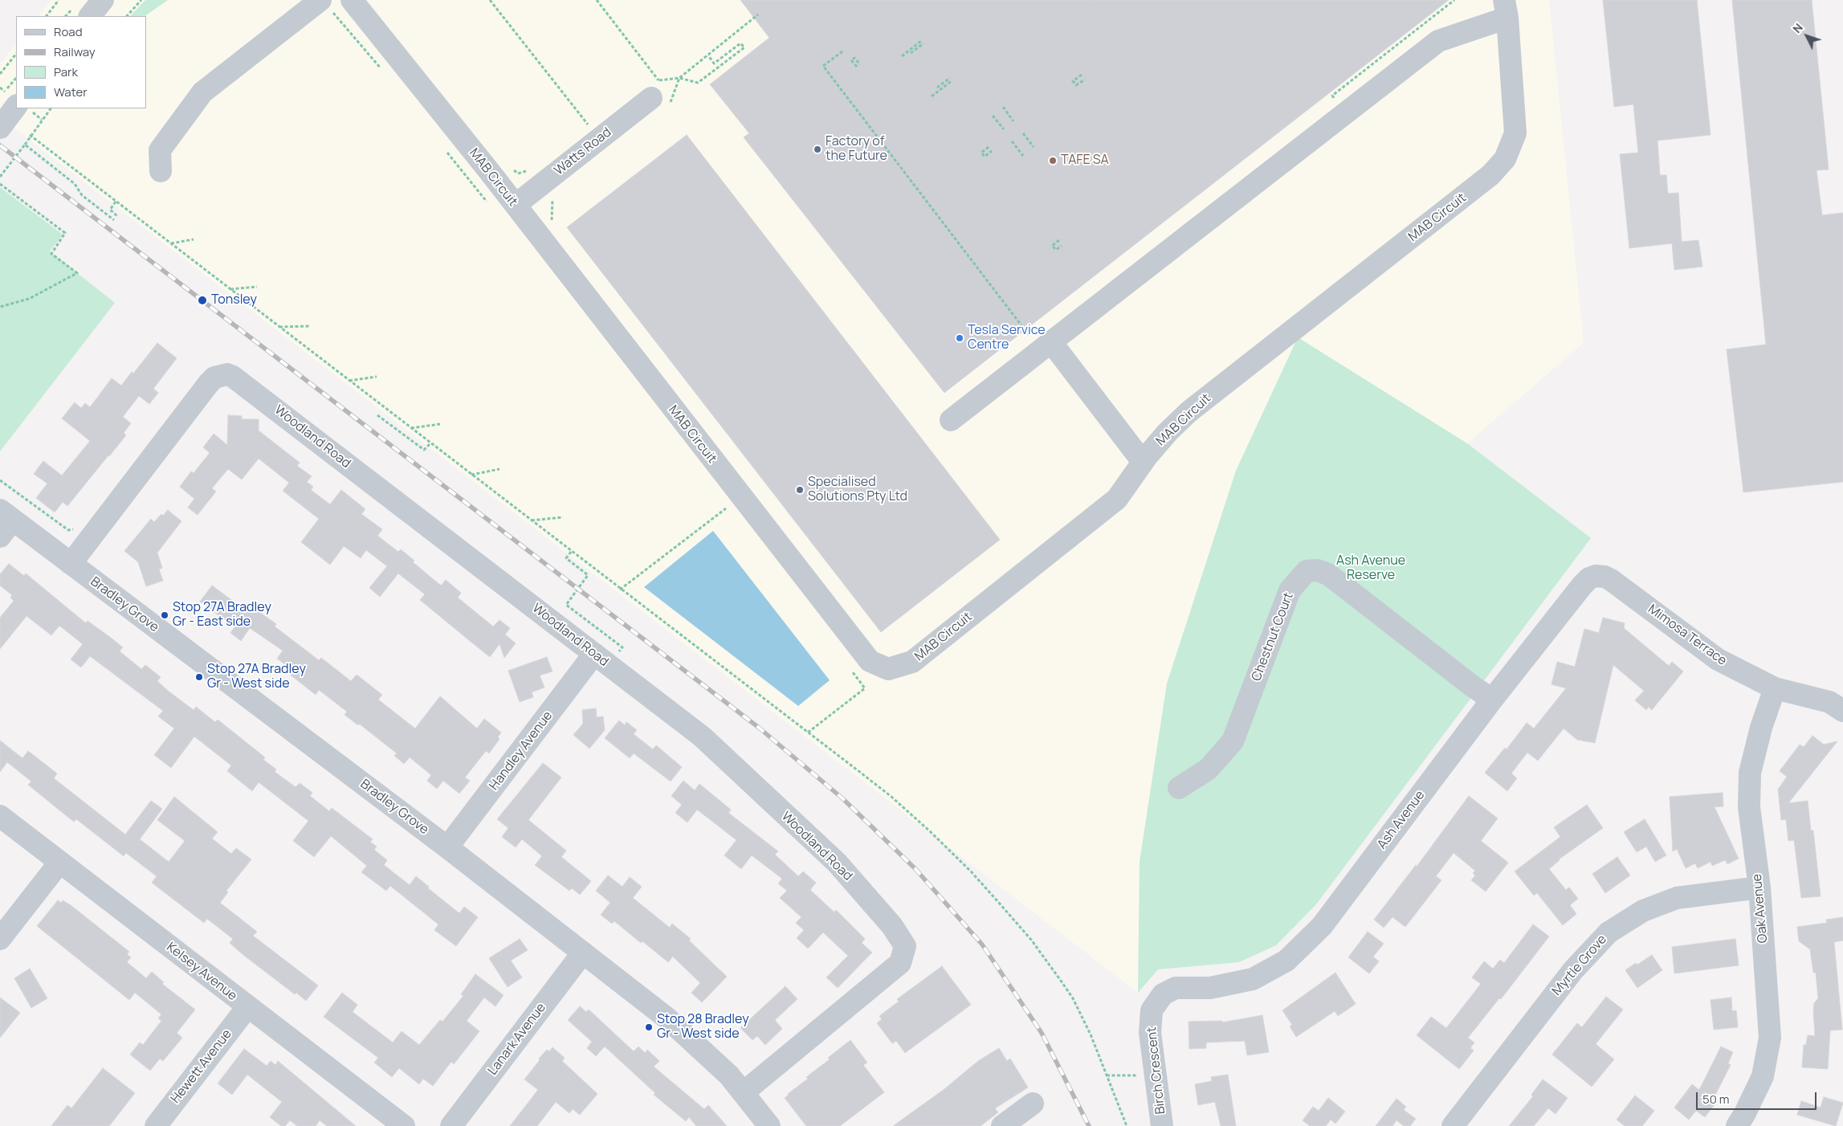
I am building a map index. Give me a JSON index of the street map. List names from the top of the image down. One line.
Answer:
{"streets":{"street":["Watts Road","MAB Circuit","Woodland Road","Bradley Grove","Mimosa Terrace","Chestnut Court","Handley Avenue","Ash Avenue","Oak Avenue","Myrtle Grove","Kelsey Avenue","Lanark Avenue","Hewett Avenue","Birch Crescent"]},"crossings":[["Watts Road","MAB Circuit"],["Woodland Road","Bradley Grove"],["Woodland Road","Handley Avenue"],["Bradley Grove","Handley Avenue"],["Bradley Grove","Lanark Avenue"],["Mimosa Terrace","Ash Avenue"],["Mimosa Terrace","Oak Avenue"],["Chestnut Court","Ash Avenue"],["Ash Avenue","Birch Crescent"],["Oak Avenue","Myrtle Grove"],["Kelsey Avenue","Hewett Avenue"]],"parks":["Ash Avenue Reserve"],"places":["Factory of the Future","TAFE SA","Tonsley","Tesla Service Centre","Specialised Solutions Pty Ltd","Stop 27A Bradley Gr - East side","Stop 27A Bradley Gr - West side","Stop 28 Bradley Gr - West side"],"legend":["Road","Railway","Park","Water"],"scale_bar":"50 m","north":"top left"}
